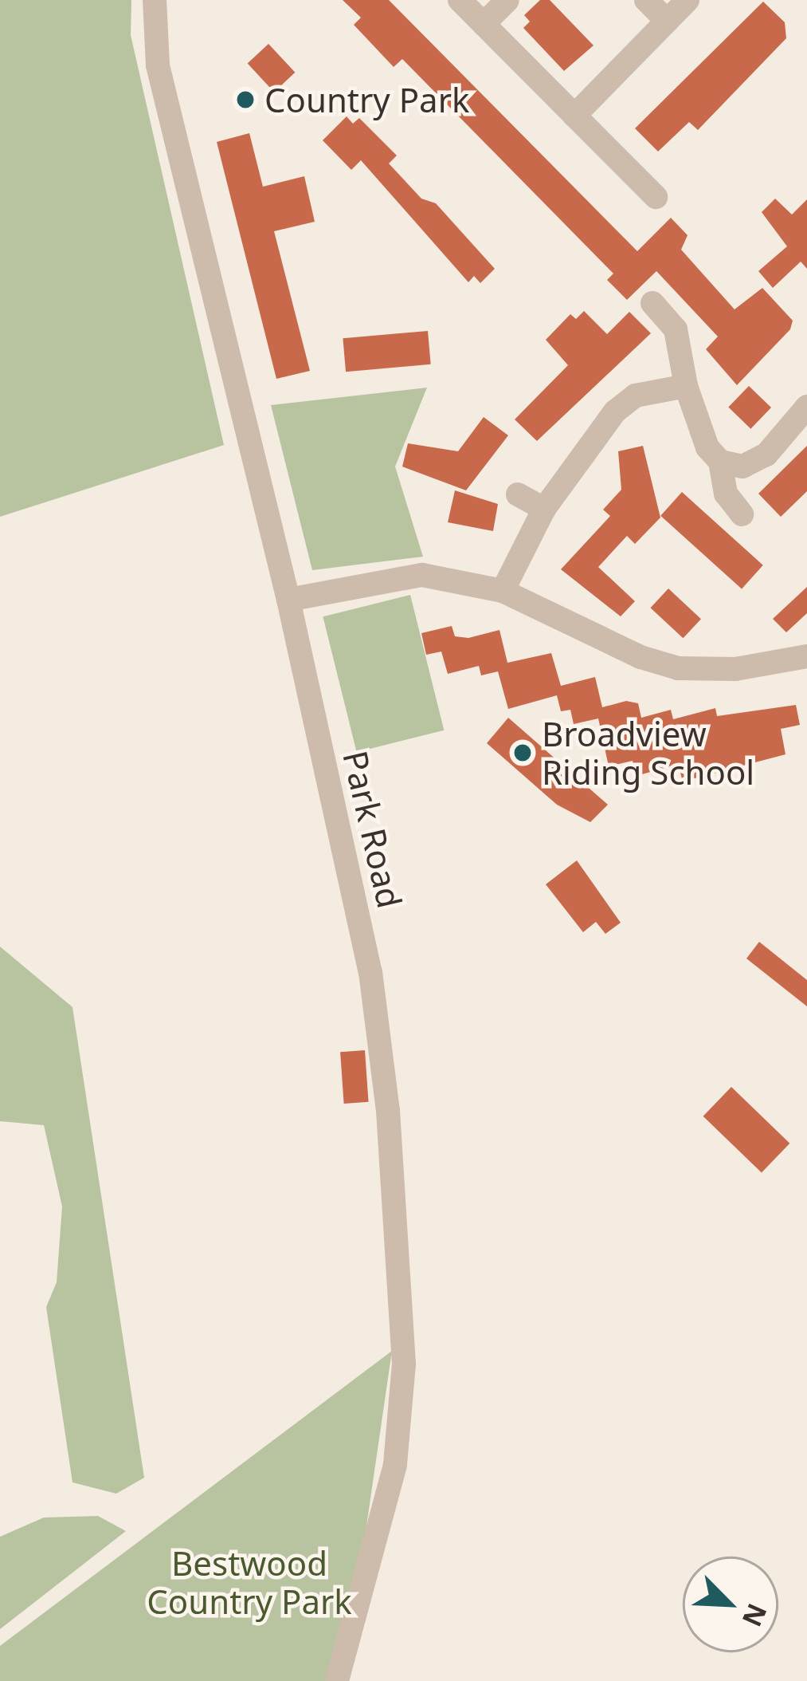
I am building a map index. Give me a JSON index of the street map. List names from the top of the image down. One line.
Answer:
{"streets":{"street":["Park Road"]},"parks":["Bestwood Country Park"],"places":["Country Park","Broadview Riding School"],"north":"bottom right"}
